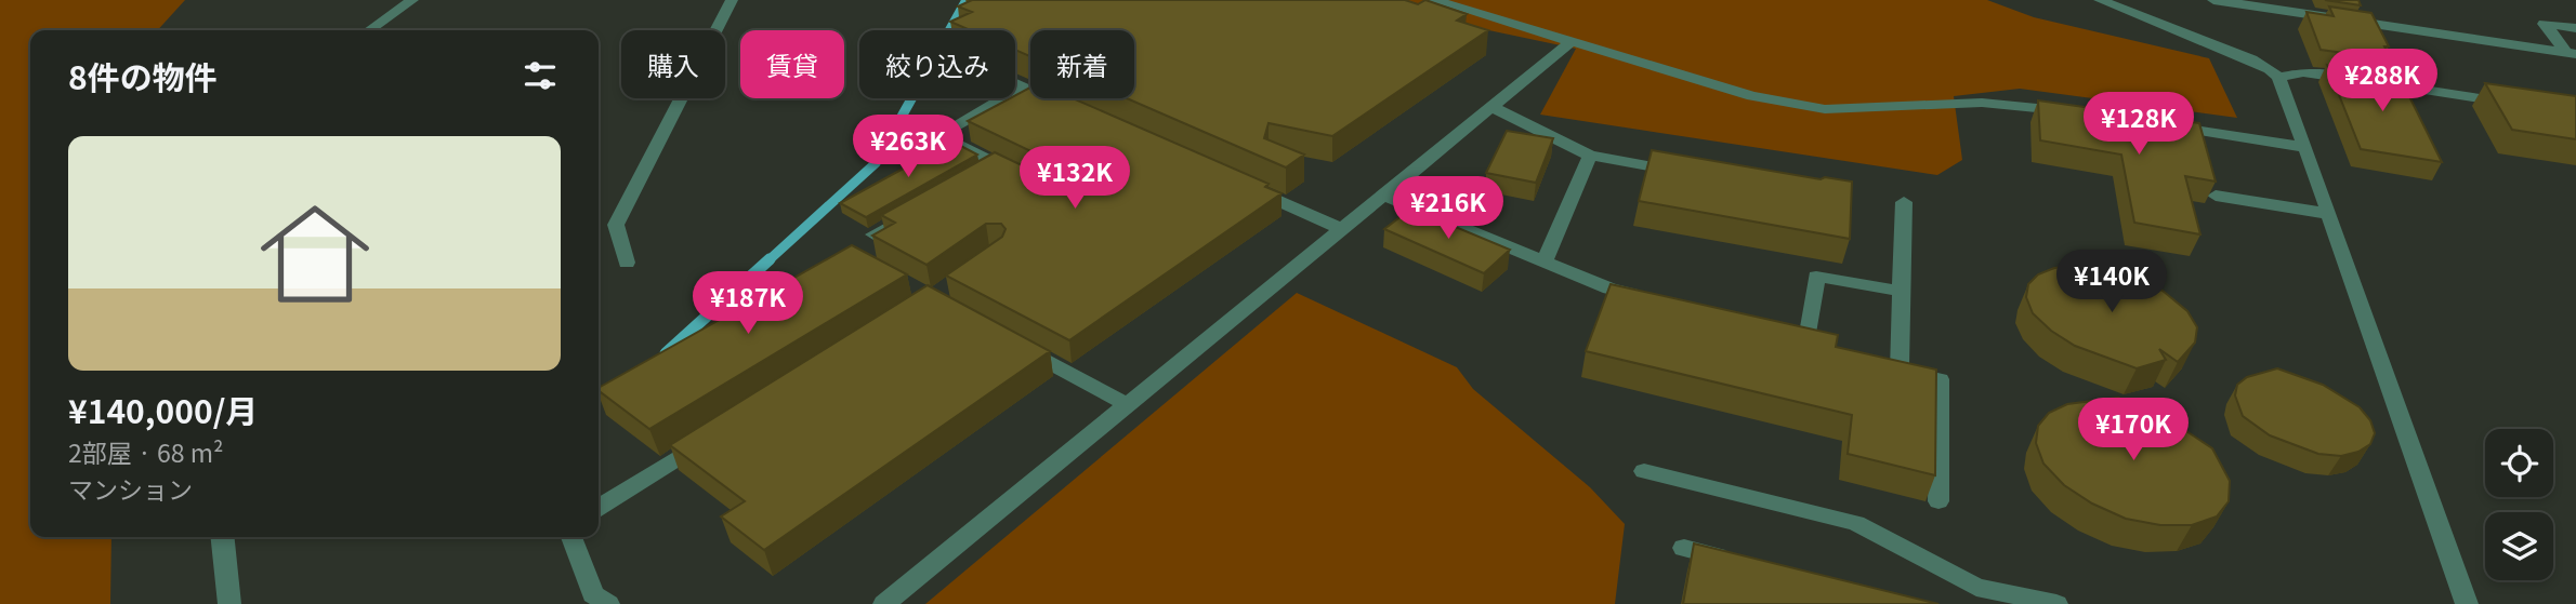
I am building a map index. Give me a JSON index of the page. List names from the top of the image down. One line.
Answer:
{"page":{"chip":["購入","賃貸","絞り込み","新着"],"heading":"8件の物件","price":["¥288K","¥128K","¥263K","¥132K","¥216K","¥140K","¥187K","¥170K"],"list":[{"name":"¥140,000/月","note":"2部屋 · 68 m² · マンション"}]}}
